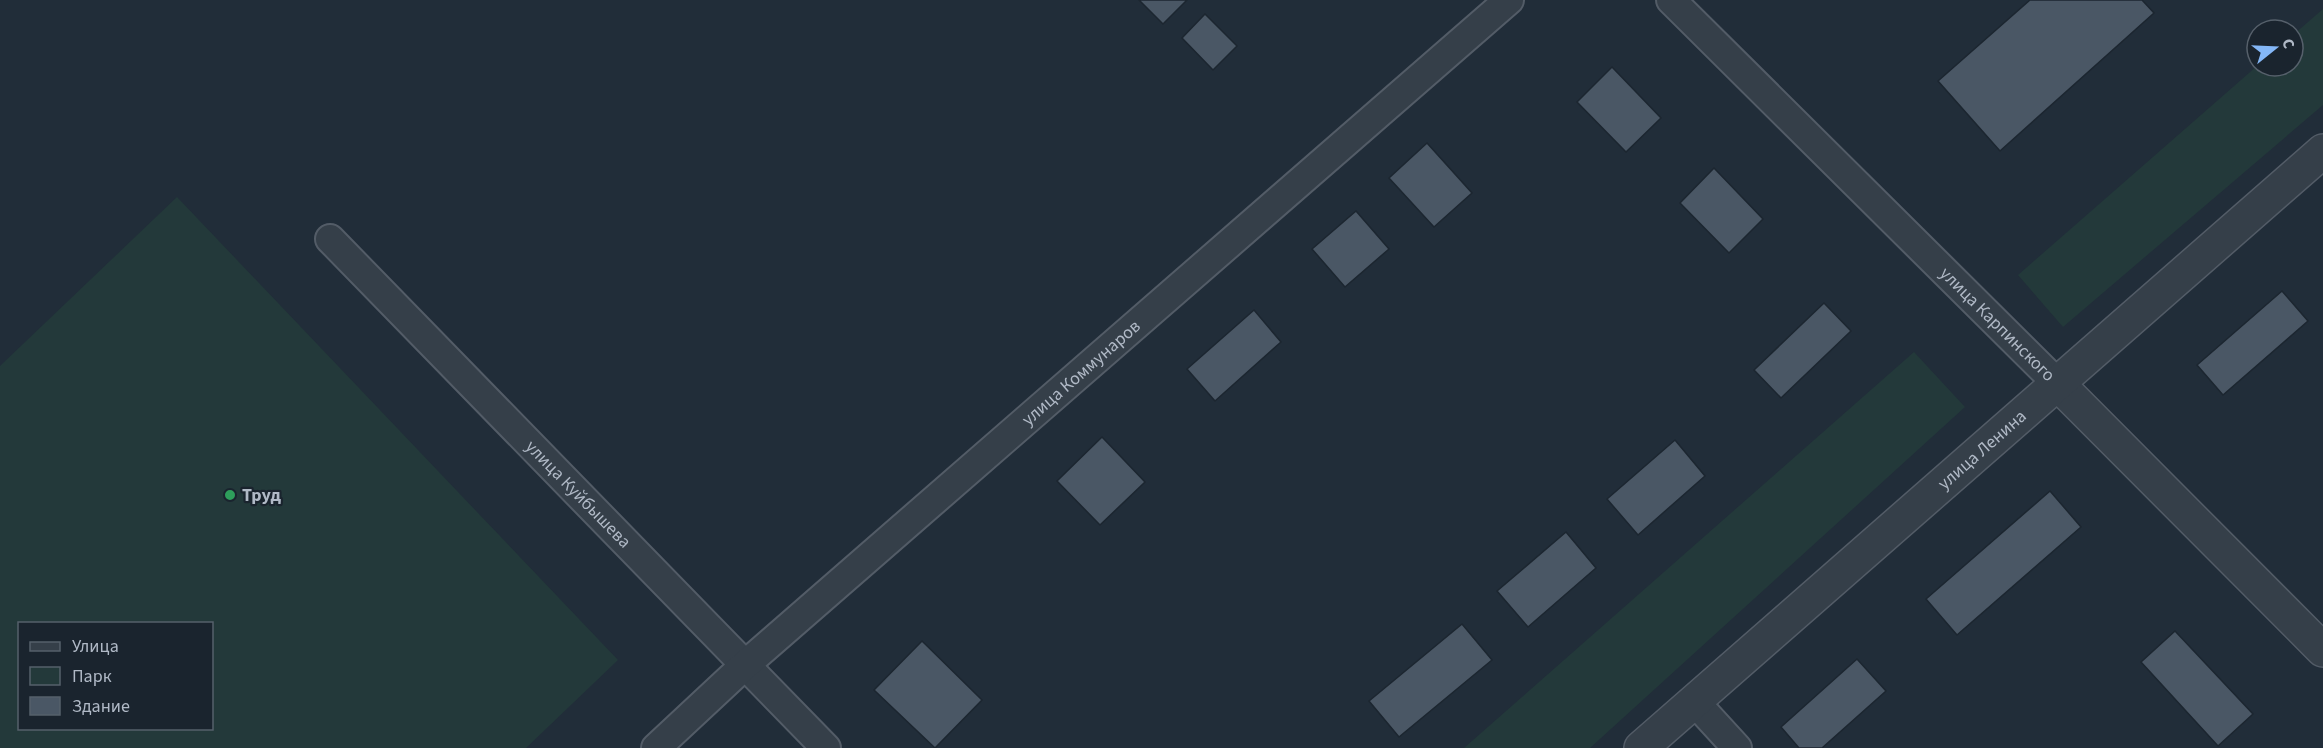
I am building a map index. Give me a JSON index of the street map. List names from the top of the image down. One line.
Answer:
{"streets":{"street":["улица Карпинского","улица Коммунаров","улица Ленина","улица Куйбышева"]},"crossings":[["улица Карпинского","улица Ленина"],["улица Коммунаров","улица Куйбышева"]],"places":["Труд"],"legend":["Улица","Парк","Здание"],"north":"right"}
